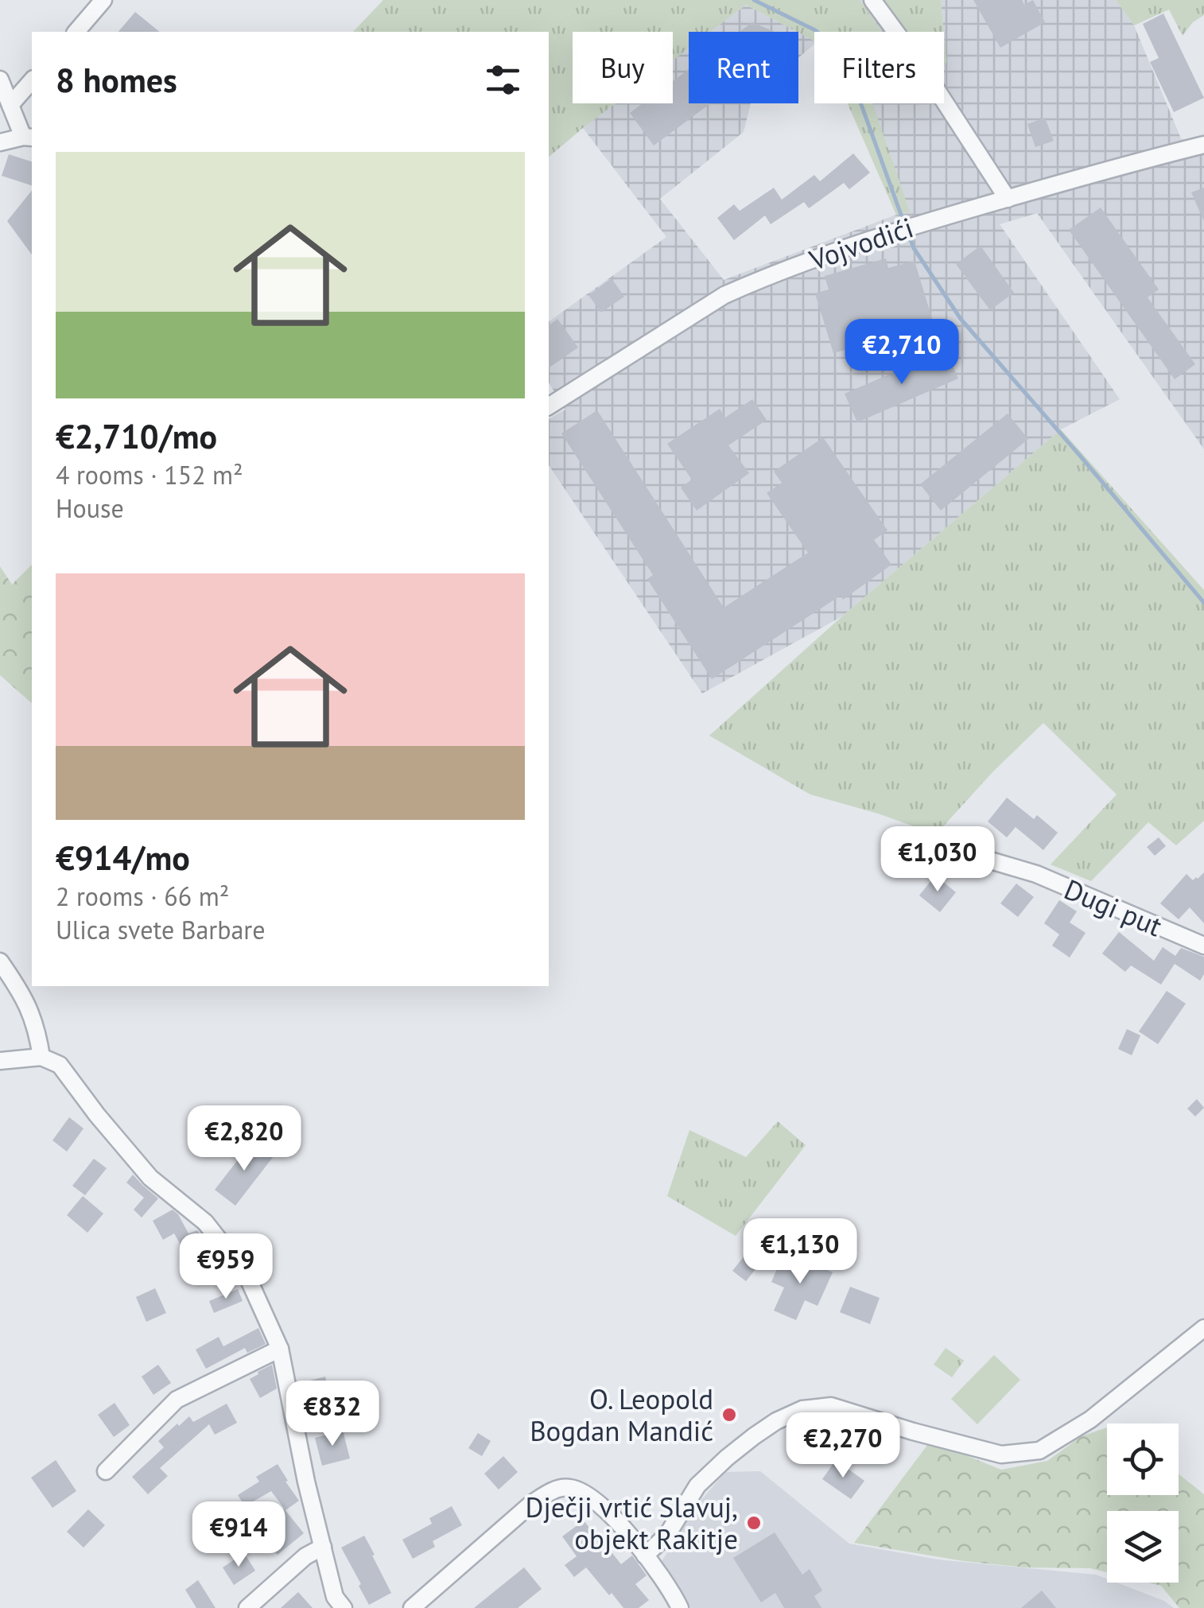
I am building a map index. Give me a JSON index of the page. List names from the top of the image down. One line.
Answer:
{"streets":{"street":["Vojvodići","Dugi put"]},"places":["O. Leopold Bogdan Mandić","Dječji vrtić Slavuj, objekt Rakitje"],"page":{"chip":["Buy","Rent","Filters"],"heading":"8 homes","list":[{"name":"€2,710/mo","note":"4 rooms · 152 m² · House"},{"name":"€914/mo","note":"2 rooms · 66 m² · Ulica svete Barbare"}],"price":["€2,710","€1,030","€2,820","€1,130","€959","€832","€2,270","€914"]}}
